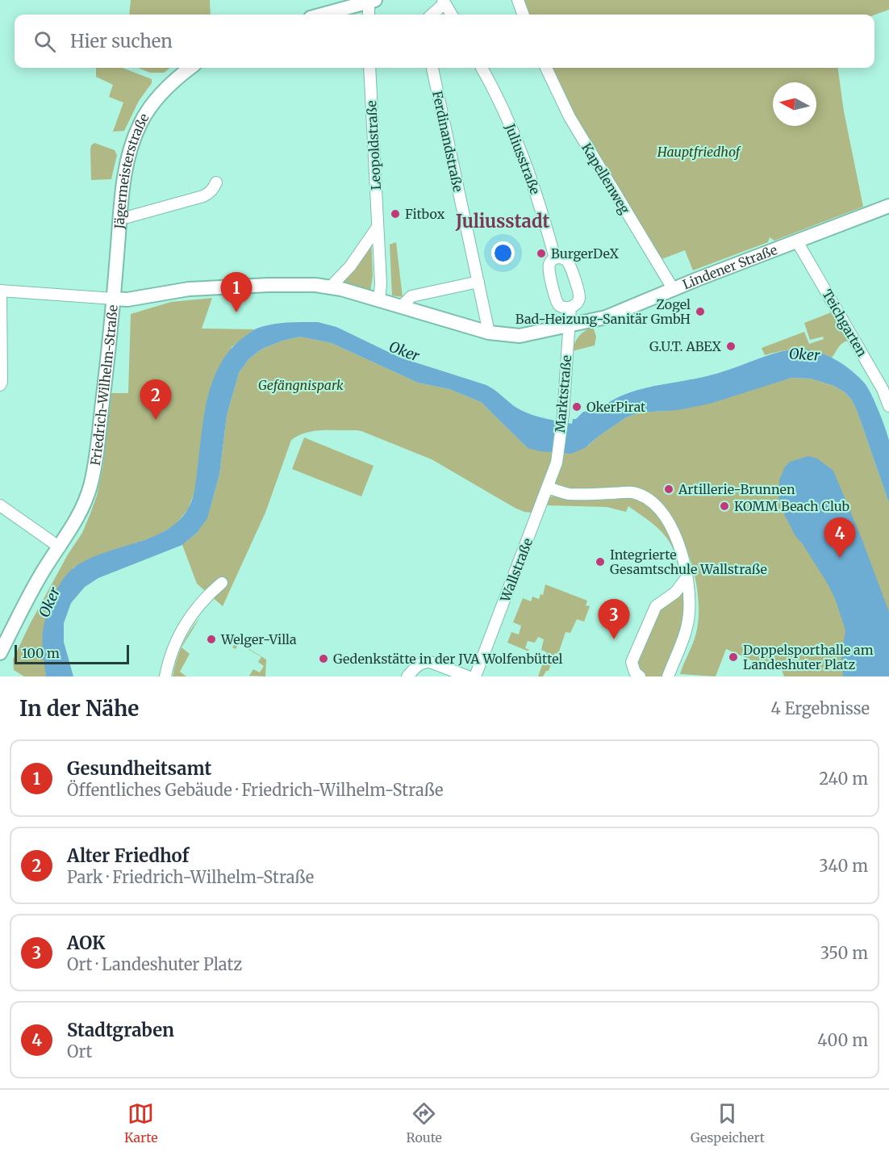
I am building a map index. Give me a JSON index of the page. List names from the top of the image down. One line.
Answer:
{"streets":{"main road":["Jägermeisterstraße","Lindener Straße","Friedrich-Wilhelm-Straße"],"street":["Ferdinandstraße","Leopoldstraße","Juliusstraße","Kapellenweg","Teichgarten","Marktstraße","Wallstraße"]},"crossings":[["Ferdinandstraße","Friedrich-Wilhelm-Straße"],["Leopoldstraße","Friedrich-Wilhelm-Straße"],["Juliusstraße","Marktstraße"],["Jägermeisterstraße","Friedrich-Wilhelm-Straße"],["Kapellenweg","Lindener Straße"],["Lindener Straße","Teichgarten"],["Lindener Straße","Friedrich-Wilhelm-Straße"],["Lindener Straße","Marktstraße"],["Friedrich-Wilhelm-Straße","Marktstraße"],["Marktstraße","Wallstraße"]],"districts":["Juliusstadt"],"water":["Oker"],"parks":["Hauptfriedhof","Gefängnispark"],"places":["Fitbox","BurgerDeX","Zogel Bad-Heizung-Sanitär GmbH","G.U.T. ABEX","OkerPirat","Artillerie-Brunnen","KOMM Beach Club","Integrierte Gesamtschule Wallstraße","Welger-Villa","Doppelsporthalle am Landeshuter Platz","Gedenkstätte in der JVA Wolfenbüttel"],"scale_bar":"100 m","north":"left","page":{"search":"Hier suchen","pins":["1","2","4","3"],"scale":"100 m","heading":["In der Nähe","4 Ergebnisse"],"list":[{"mark":"1","name":"Gesundheitsamt","note":"Öffentliches Gebäude · Friedrich-Wilhelm-Straße","value":"240 m"},{"mark":"2","name":"Alter Friedhof","note":"Park · Friedrich-Wilhelm-Straße","value":"340 m"},{"mark":"3","name":"AOK","note":"Ort · Landeshuter Platz","value":"350 m"},{"mark":"4","name":"Stadtgraben","note":"Ort","value":"400 m"}],"nav":["Karte","Route","Gespeichert"]}}
